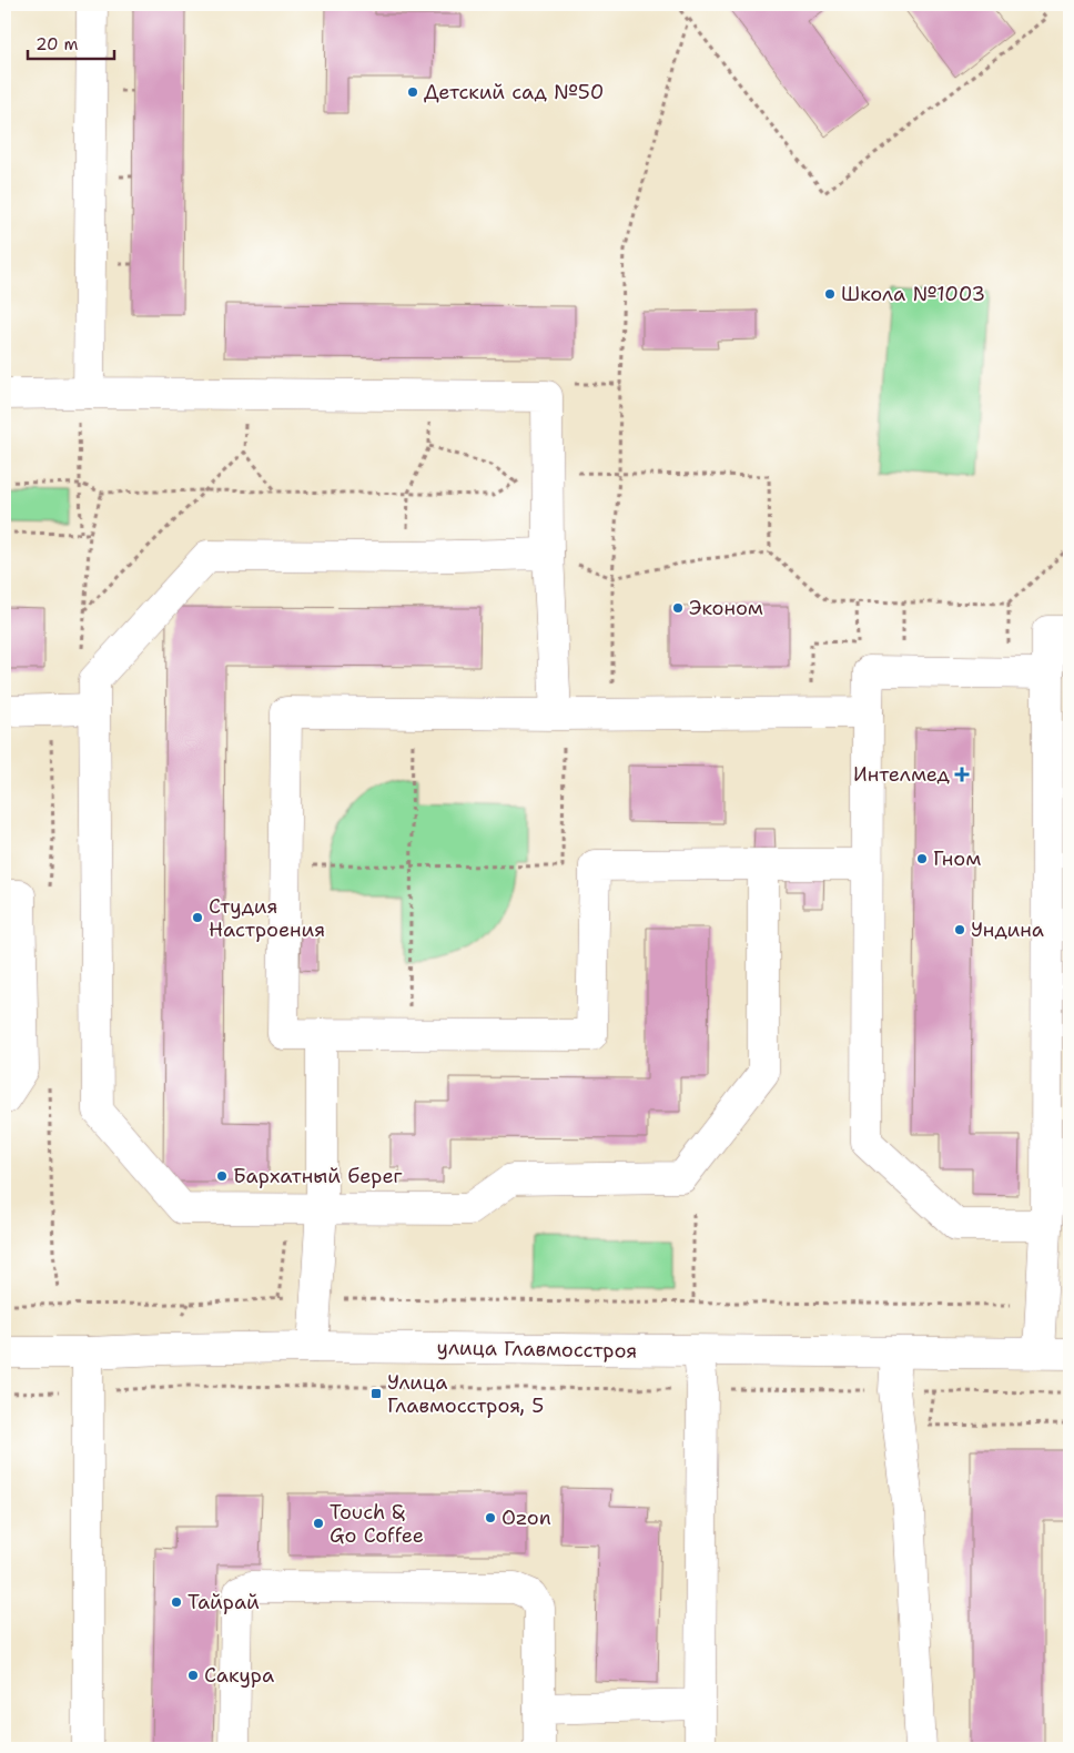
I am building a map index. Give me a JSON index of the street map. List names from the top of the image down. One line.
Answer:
{"streets":{"street":["улица Главмосстроя"]},"places":{"other":["Детский сад №50","Школа №1003","Эконом","Гном","Студия Настроения","Ундина","Бархатный берег","Ozon","Touch & Go Coffee","Тайрай","Сакура"],"health":["Интелмед"],"transit":["Улица Главмосстроя, 5"]},"scale_bar":"20 m"}
